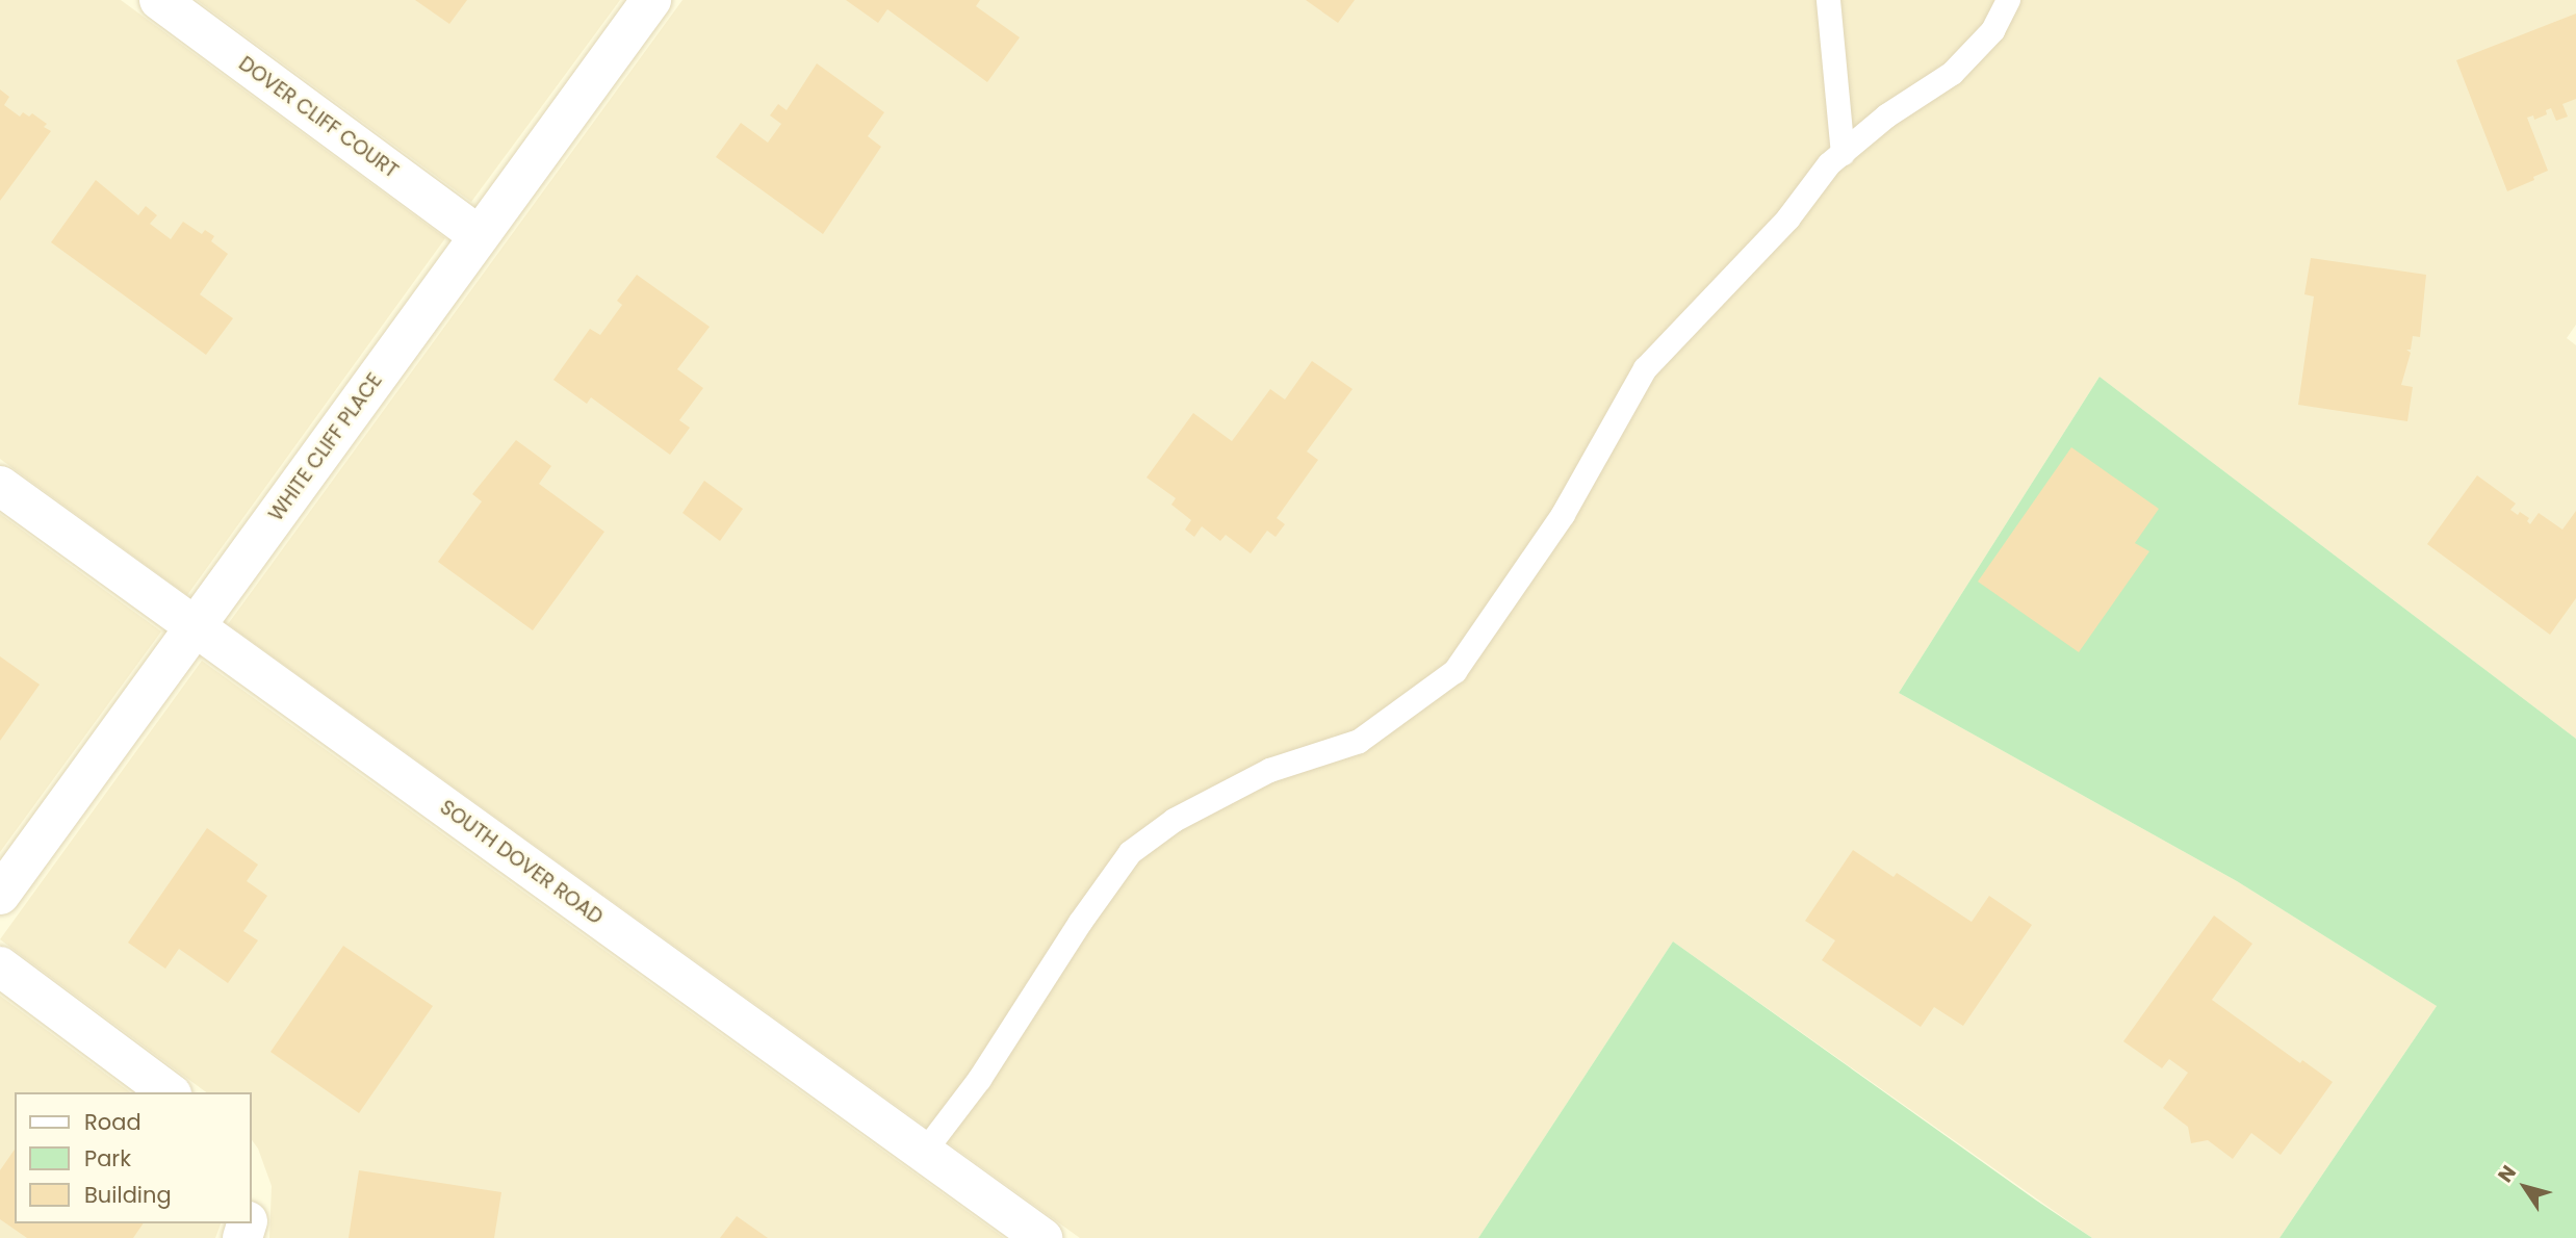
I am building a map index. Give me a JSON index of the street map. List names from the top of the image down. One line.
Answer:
{"streets":{"street":["DOVER CLIFF COURT","WHITE CLIFF PLACE","SOUTH DOVER ROAD"]},"crossings":[["DOVER CLIFF COURT","WHITE CLIFF PLACE"],["WHITE CLIFF PLACE","SOUTH DOVER ROAD"]],"legend":["Road","Park","Building"],"north":"top left"}
